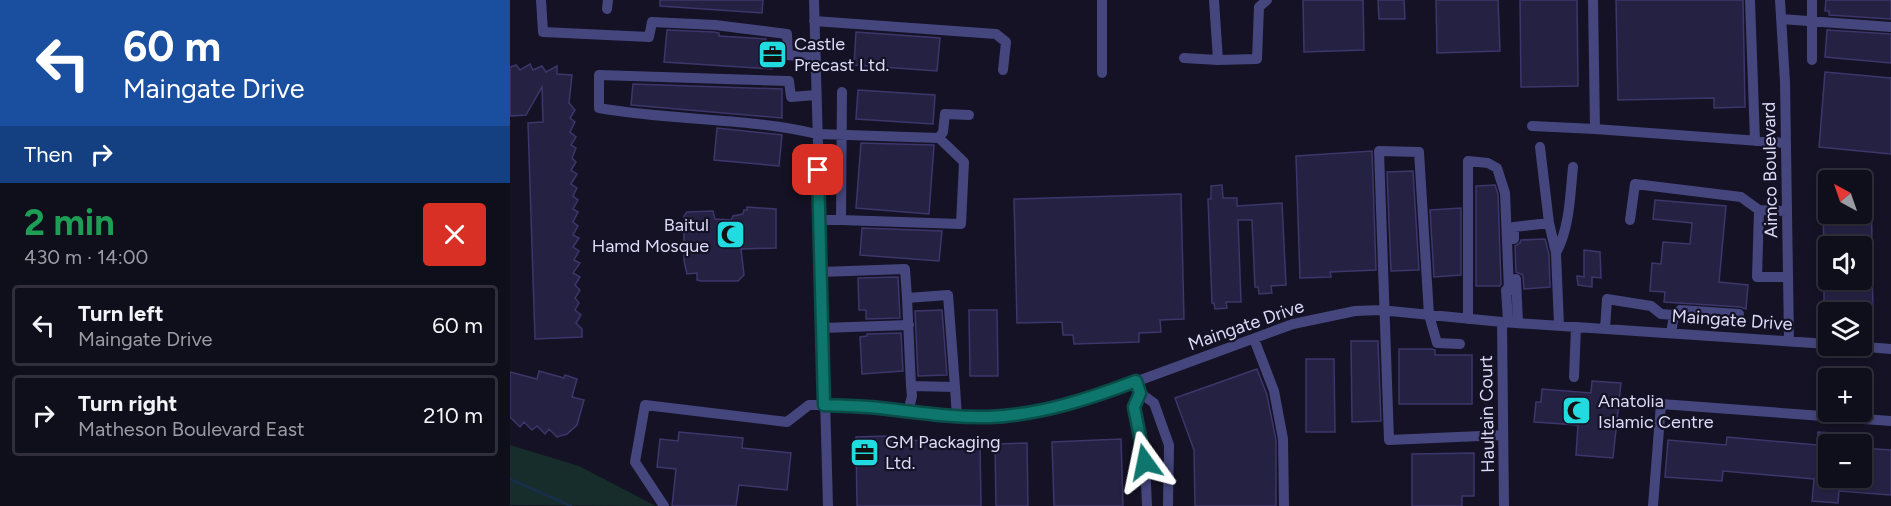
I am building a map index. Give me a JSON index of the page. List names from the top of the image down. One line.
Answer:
{"streets":{"street":["Aimco Boulevard","Maingate Drive","Haultain Court"]},"crossings":[["Aimco Boulevard","Maingate Drive"],["Maingate Drive","Haultain Court"]],"places":{"office":["Castle Precast Ltd.","GM Packaging Ltd."],"mosque":["Baitul Hamd Mosque","Anatolia Islamic Centre"]},"north":"top left","page":{"turn":["60 m","Maingate Drive"],"then":"Then","map_buttons":["+","−"],"heading":["2 min","430 m · 14:00"],"list":[{"name":"Turn left","note":"Maingate Drive","value":"60 m"},{"name":"Turn right","note":"Matheson Boulevard East","value":"210 m"}]}}
